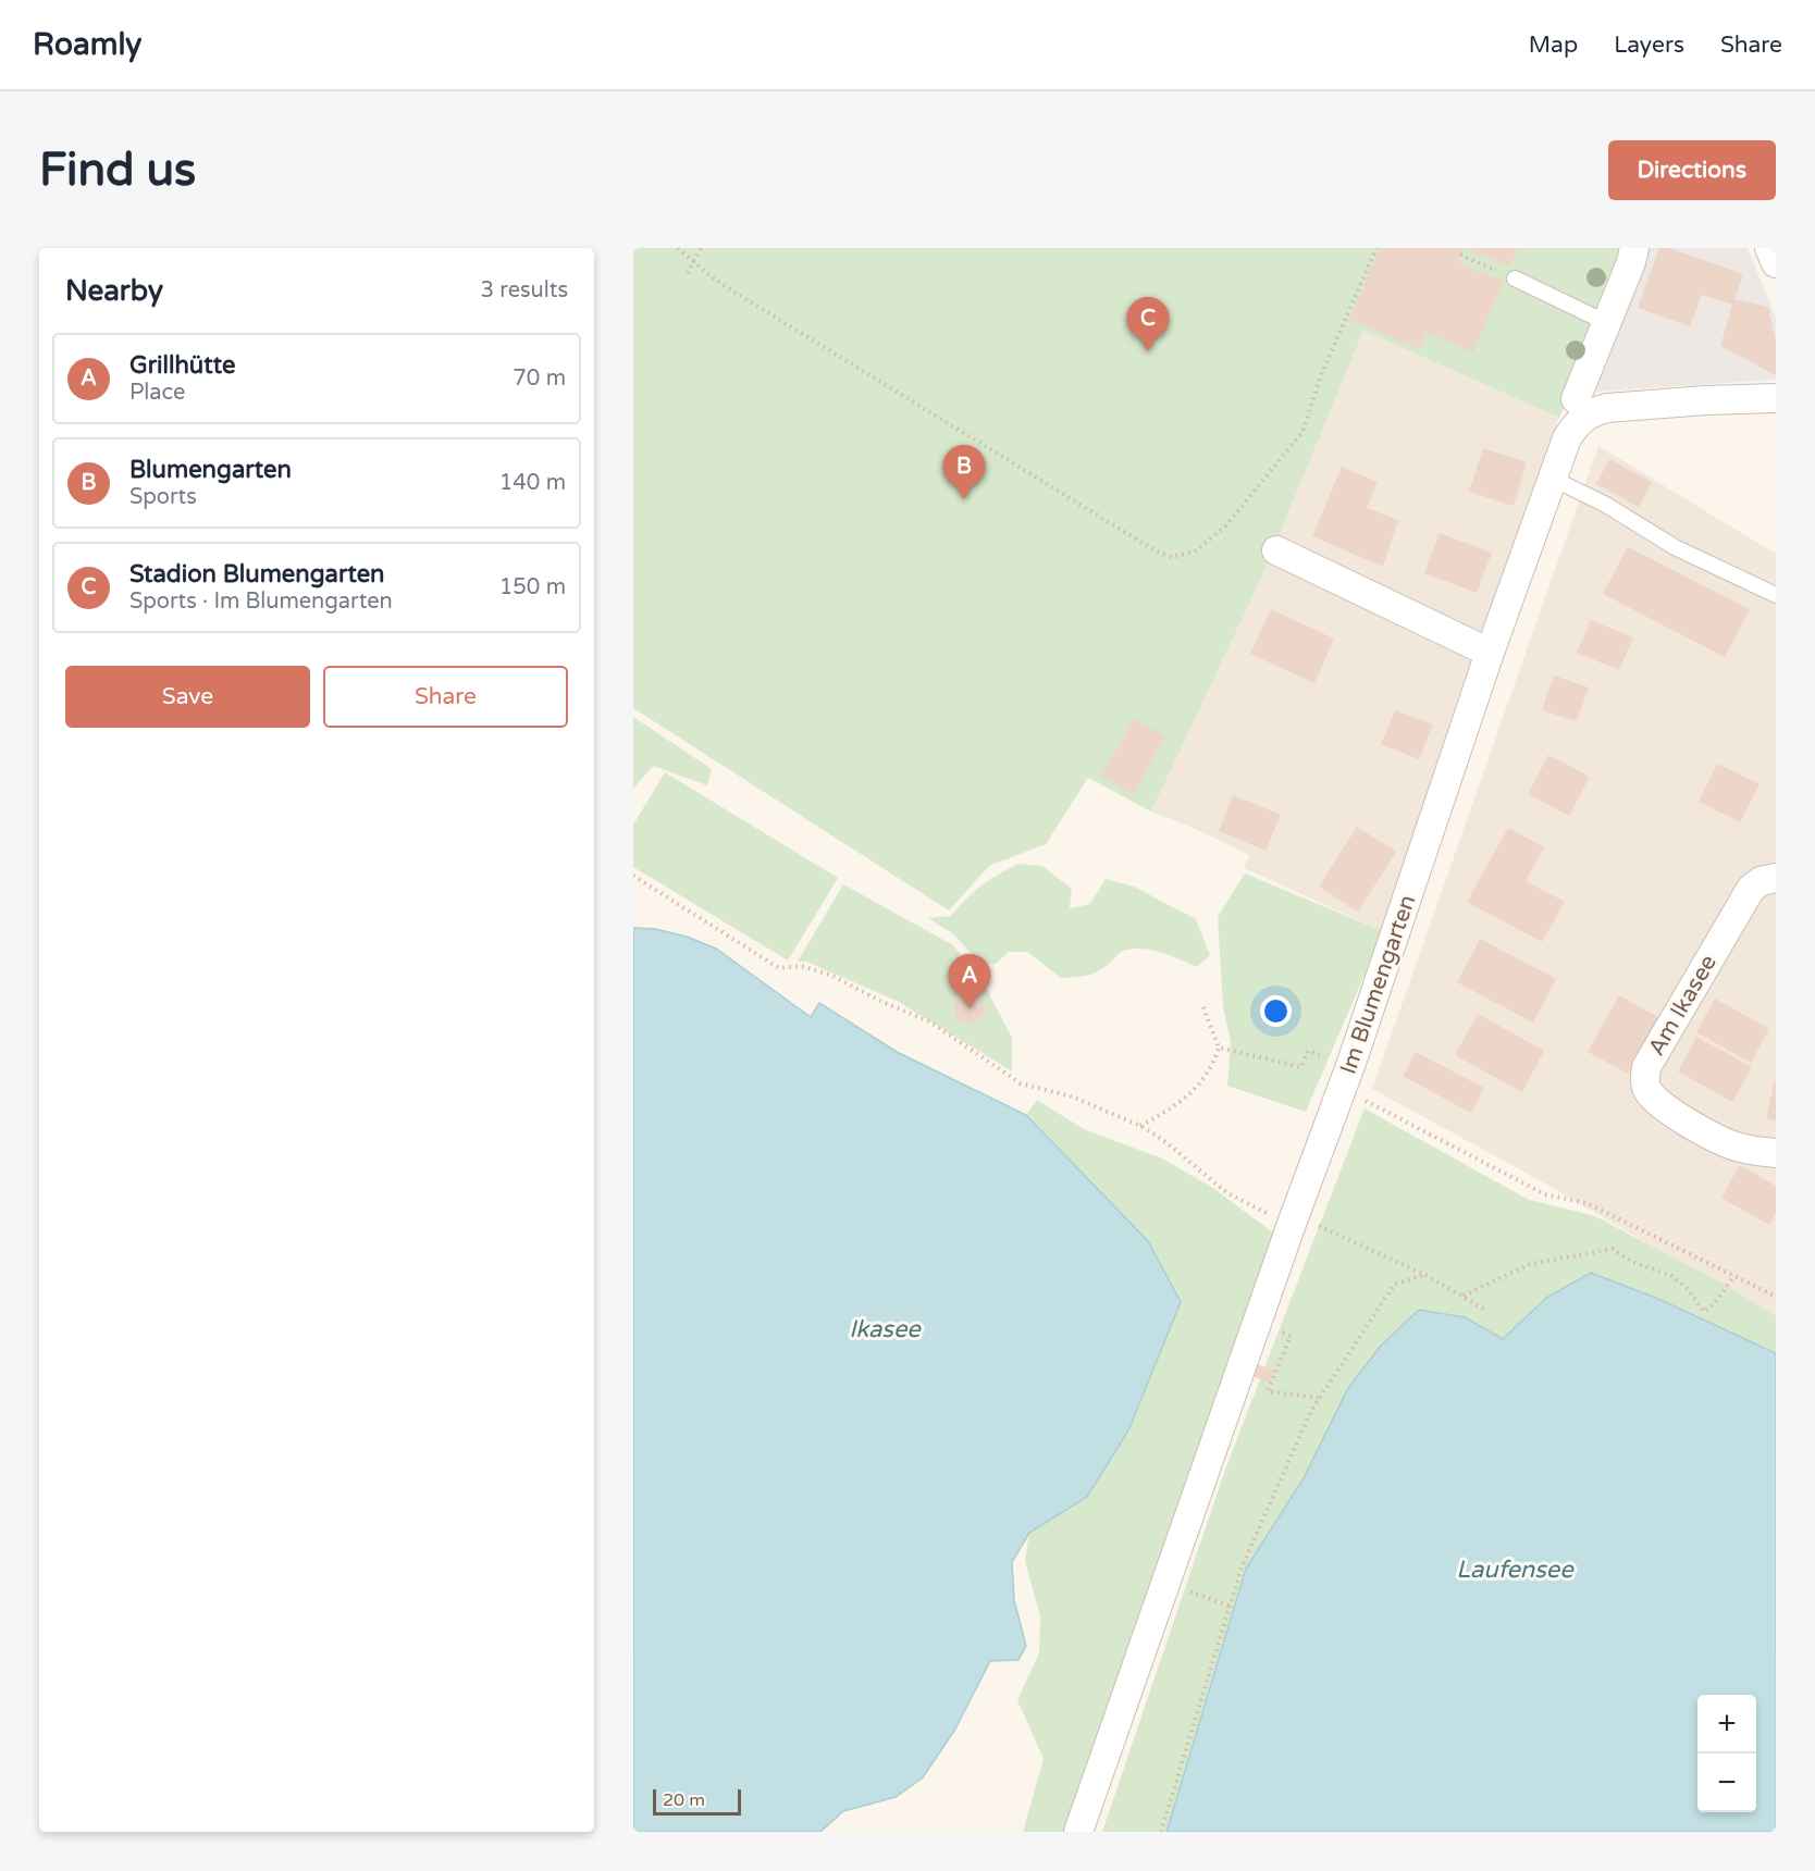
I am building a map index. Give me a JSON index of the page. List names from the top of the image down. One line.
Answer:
{"streets":{"street":["Im Blumengarten","Am Ikasee"]},"water":["Ikasee","Laufensee"],"scale_bar":"20 m","page":{"header":"Roamly","nav":["Map","Layers","Share"],"buttons":["Directions",["Save","Share"]],"title":"Find us","heading":["Nearby","3 results"],"pins":["C","B","A"],"list":[{"mark":"A","name":"Grillhütte","note":"Place","value":"70 m"},{"mark":"B","name":"Blumengarten","note":"Sports","value":"140 m"},{"mark":"C","name":"Stadion Blumengarten","note":"Sports · Im Blumengarten","value":"150 m"}],"map_buttons":["+","−"],"scale":"20 m"}}
